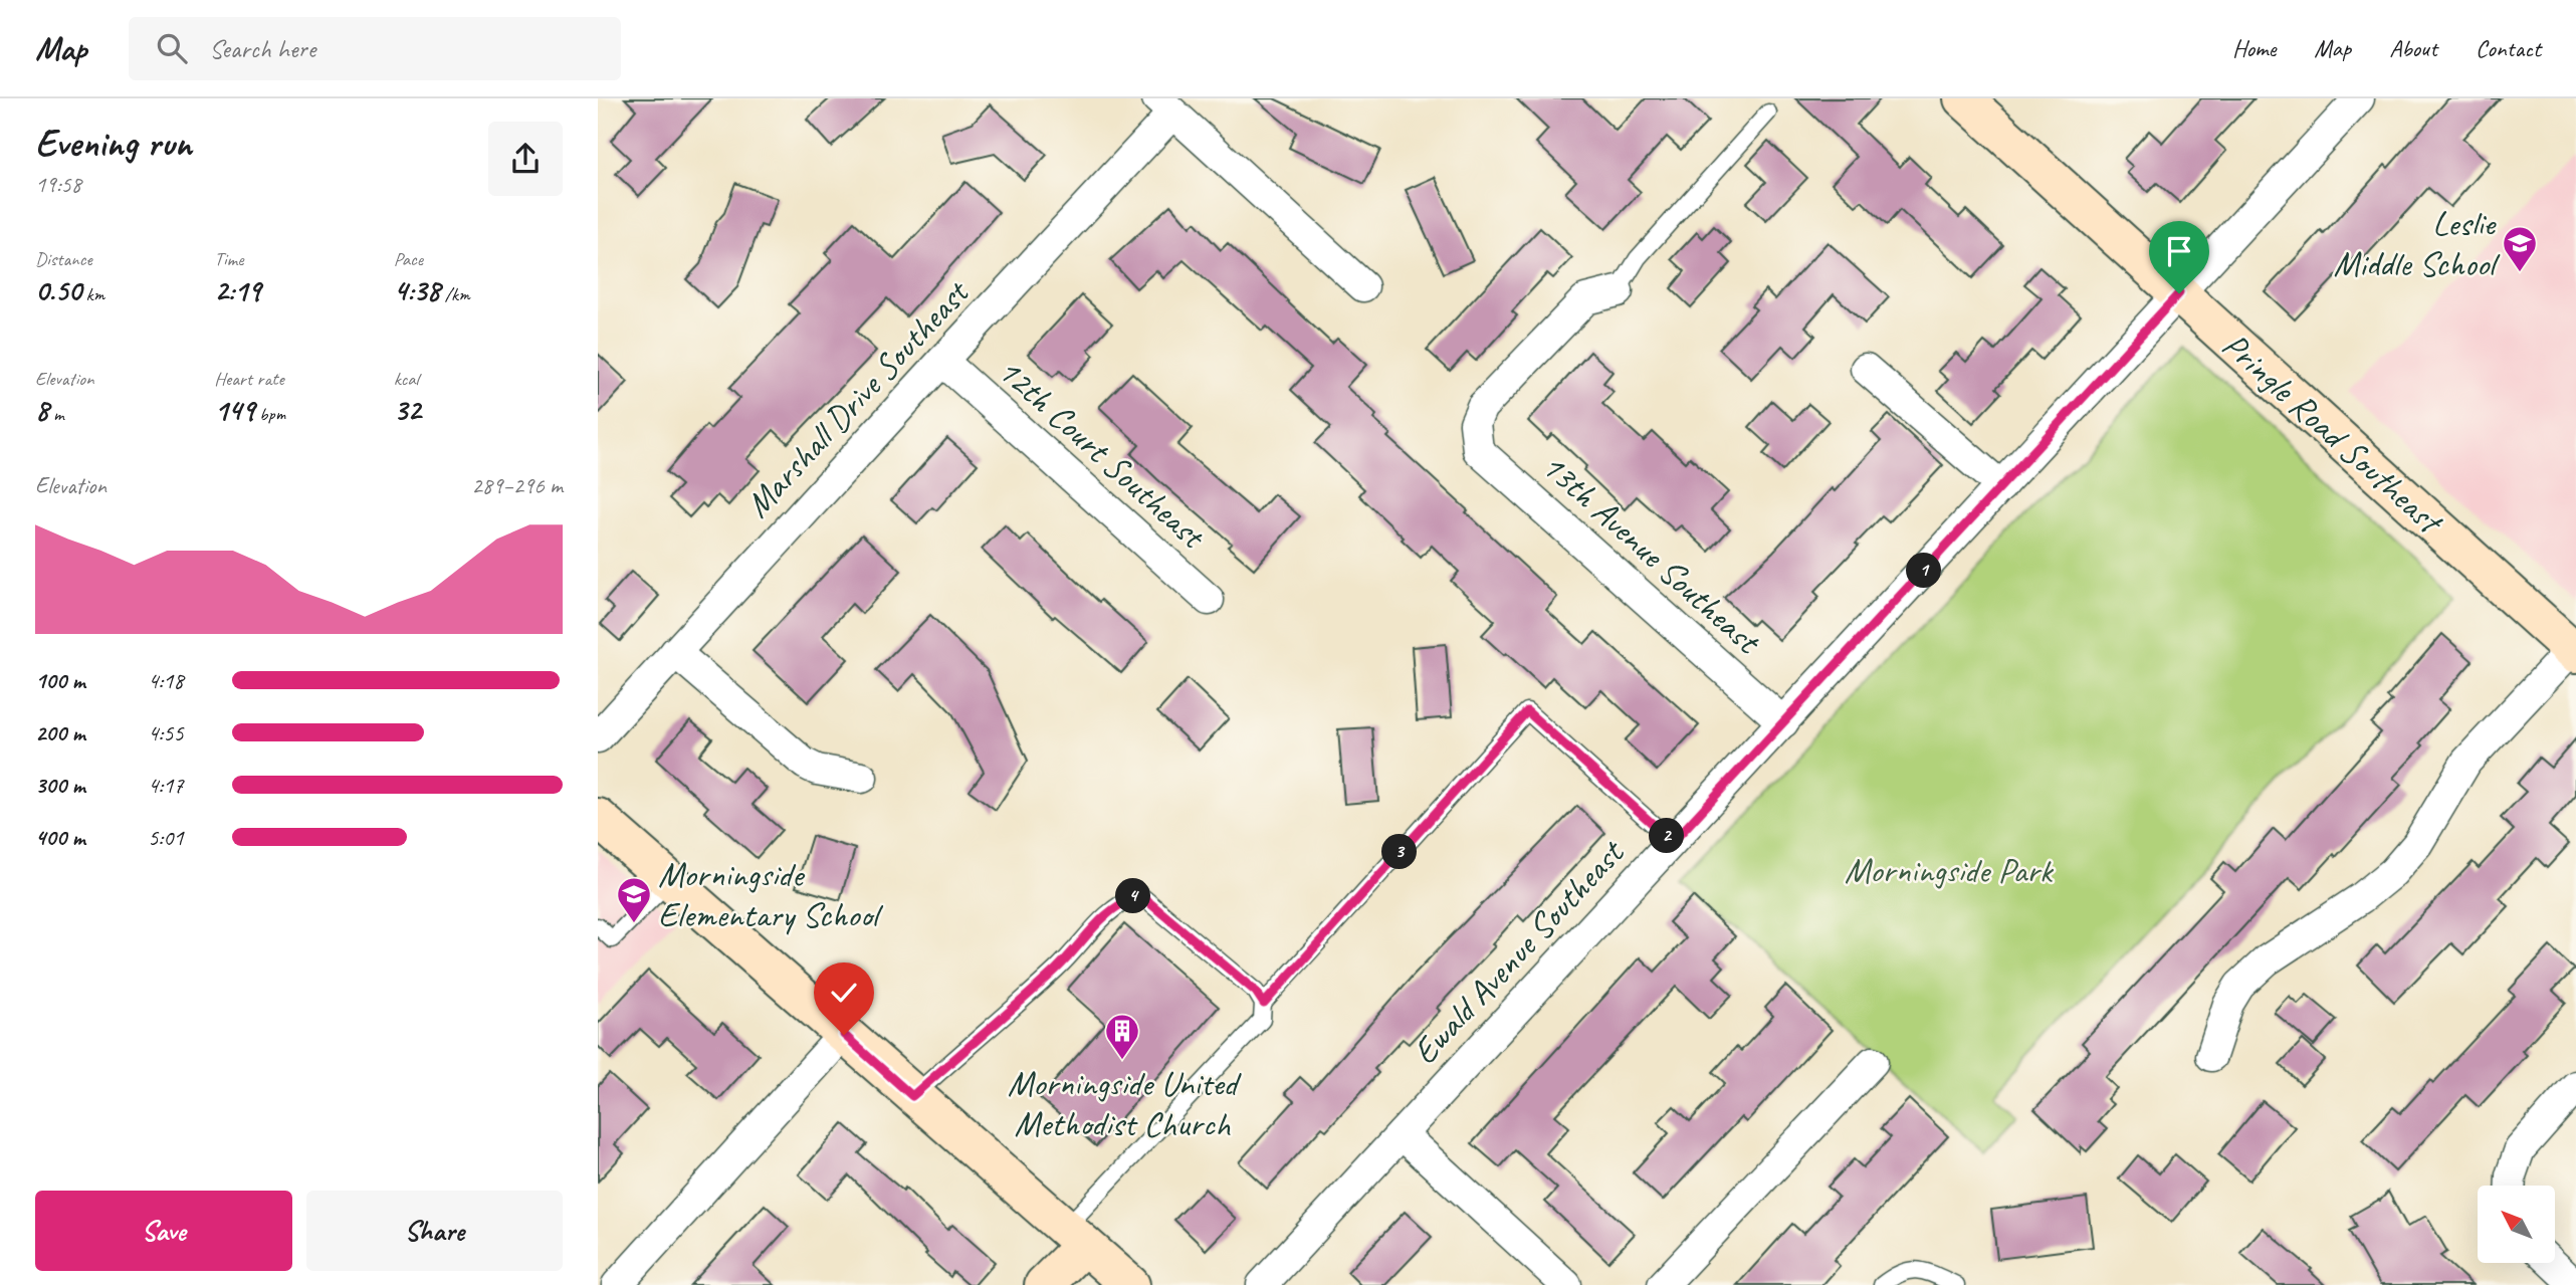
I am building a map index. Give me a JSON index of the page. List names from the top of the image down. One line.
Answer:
{"streets":{"main road":["Pringle Road Southeast"],"street":["Marshall Drive Southeast","12th Court Southeast","13th Avenue Southeast","Ewald Avenue Southeast"]},"crossings":[["Marshall Drive Southeast","12th Court Southeast"],["Pringle Road Southeast","Ewald Avenue Southeast"],["13th Avenue Southeast","Ewald Avenue Southeast"]],"parks":["Morningside Park"],"places":{"school or university":["Leslie Middle School","Morningside Elementary School"],"building":["Morningside United Methodist Church"]},"north":"top left","page":{"header":"Map","search":"Search here","nav":["Home","Map","About","Contact"],"heading":["Evening run","19:58"],"stats":[["Distance","0.50 km"],["Time","2:19"],["Pace","4:38 /km"],["Elevation","8 m"],["Heart rate","149 bpm"],["kcal","32"]],"chart":["Elevation","289–296 m"],"pins":["1","2","3","4"],"list":[{"name":"100 m","note":"4:18"},{"name":"200 m","note":"4:55"},{"name":"300 m","note":"4:17"},{"name":"400 m","note":"5:01"}],"buttons":["Save","Share"]}}
